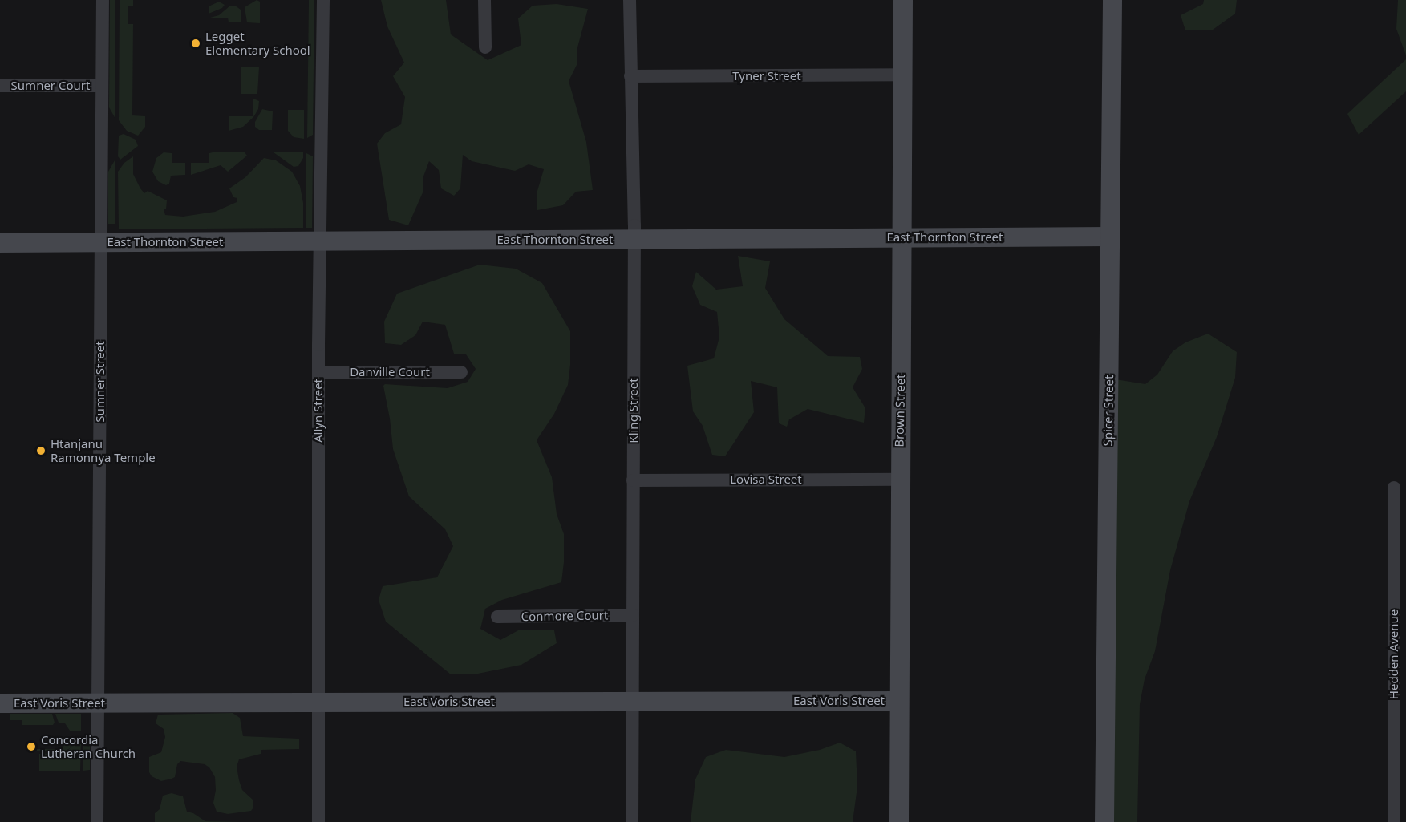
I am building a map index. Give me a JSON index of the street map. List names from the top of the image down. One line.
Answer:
{"streets":{"main road":["East Thornton Street","Brown Street","Spicer Street","East Voris Street"],"street":["Tyner Street","Sumner Court","Danville Court","Sumner Street","Allyn Street","Kling Street","Lovisa Street","Conmore Court","Hedden Avenue"]},"crossings":[["Tyner Street","Kling Street"],["Tyner Street","Brown Street"],["Sumner Court","Sumner Street"],["East Thornton Street","Sumner Street"],["East Thornton Street","Allyn Street"],["East Thornton Street","Kling Street"],["East Thornton Street","Brown Street"],["East Thornton Street","Spicer Street"],["Danville Court","Allyn Street"],["Sumner Street","East Voris Street"],["Allyn Street","East Voris Street"],["Kling Street","Lovisa Street"],["Kling Street","Conmore Court"],["Kling Street","East Voris Street"],["Brown Street","Lovisa Street"],["Brown Street","East Voris Street"]],"places":["Legget Elementary School","Htanjanu Ramonnya Temple","Concordia Lutheran Church"]}
